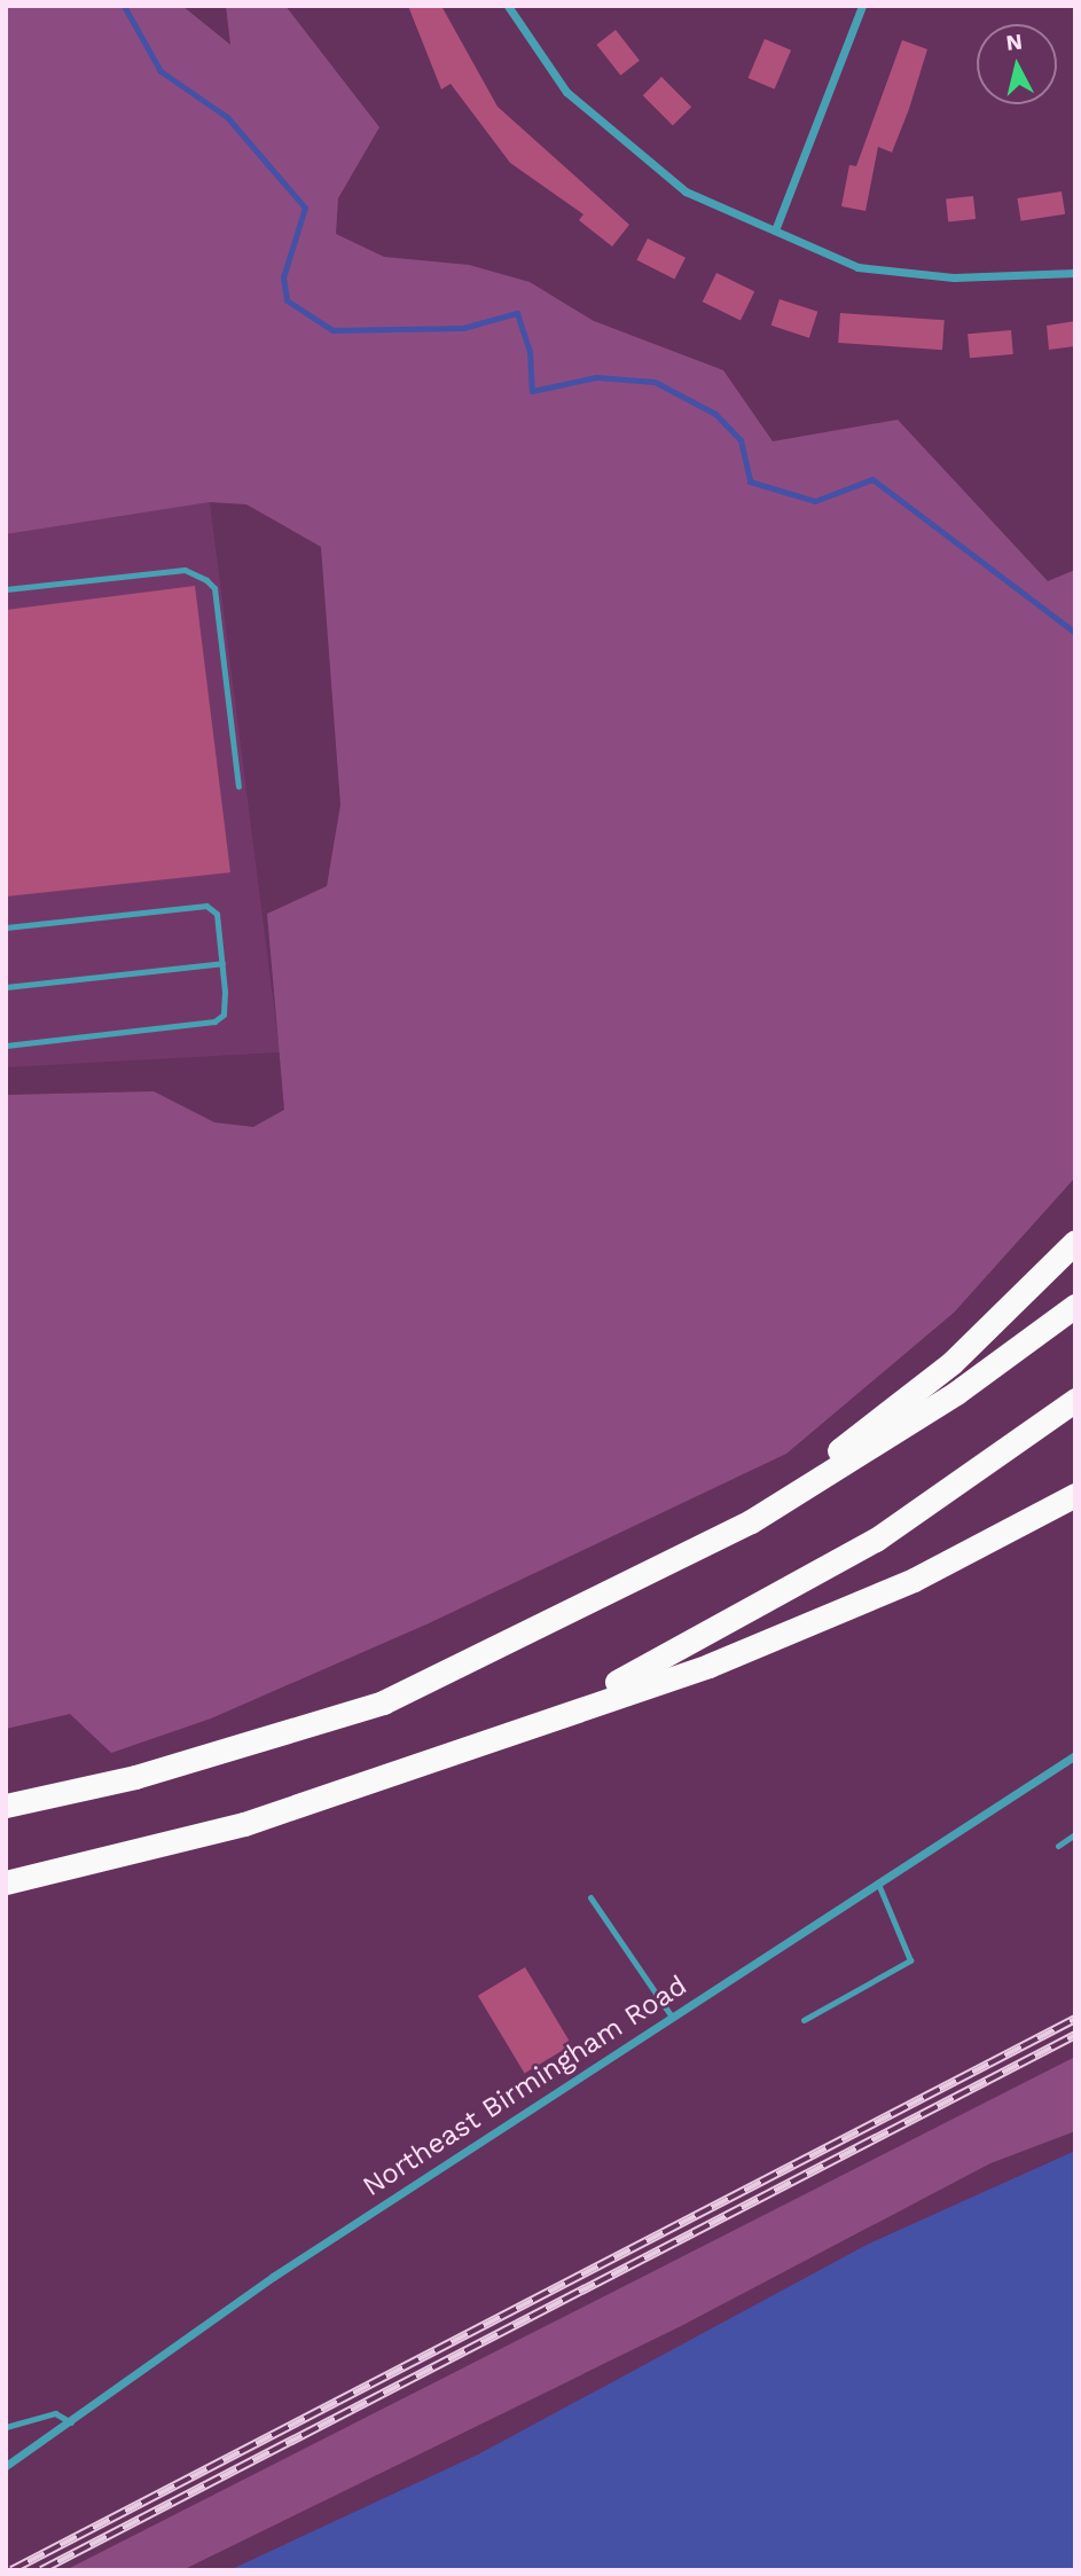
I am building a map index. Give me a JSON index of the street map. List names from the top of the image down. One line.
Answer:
{"streets":{"street":["Northeast Birmingham Road"]},"north":"top"}
